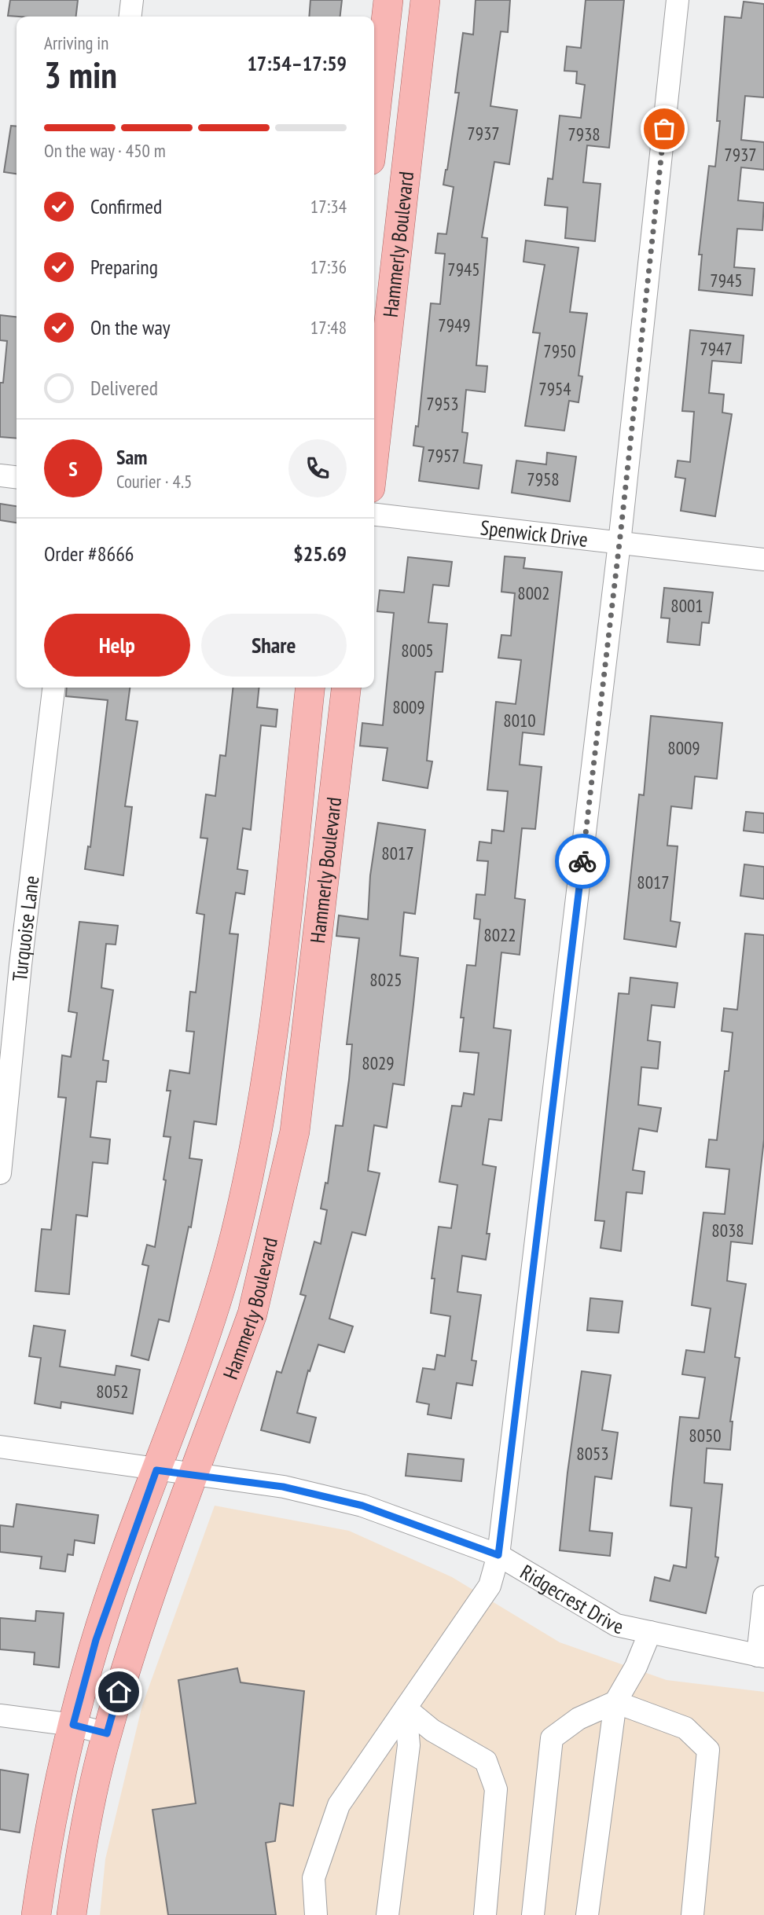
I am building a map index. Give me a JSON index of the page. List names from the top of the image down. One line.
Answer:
{"streets":{"main road":["Hammerly Boulevard"],"street":["Spenwick Drive","Turquoise Lane","Ridgecrest Drive"]},"crossings":[["Hammerly Boulevard","Ridgecrest Drive"]],"house_numbers":["7937","7938","7937","7945","7945","7949","7947","7950","7954","7953","7957","7958","8002","8001","8005","8009","8010","8009","8017","8017","8022","8025","8029","8038","8052","8050","8053"],"page":{"heading":["3 min","Arriving in","17:54–17:59"],"panel":["Sam","Courier · 4.5","Order #8666","$25.69"],"bar":"On the way · 450 m","list":[["Confirmed","17:34"],["Preparing","17:36"],["On the way","17:48"],"Delivered"],"round":"S","buttons":["Help","Share"]}}
